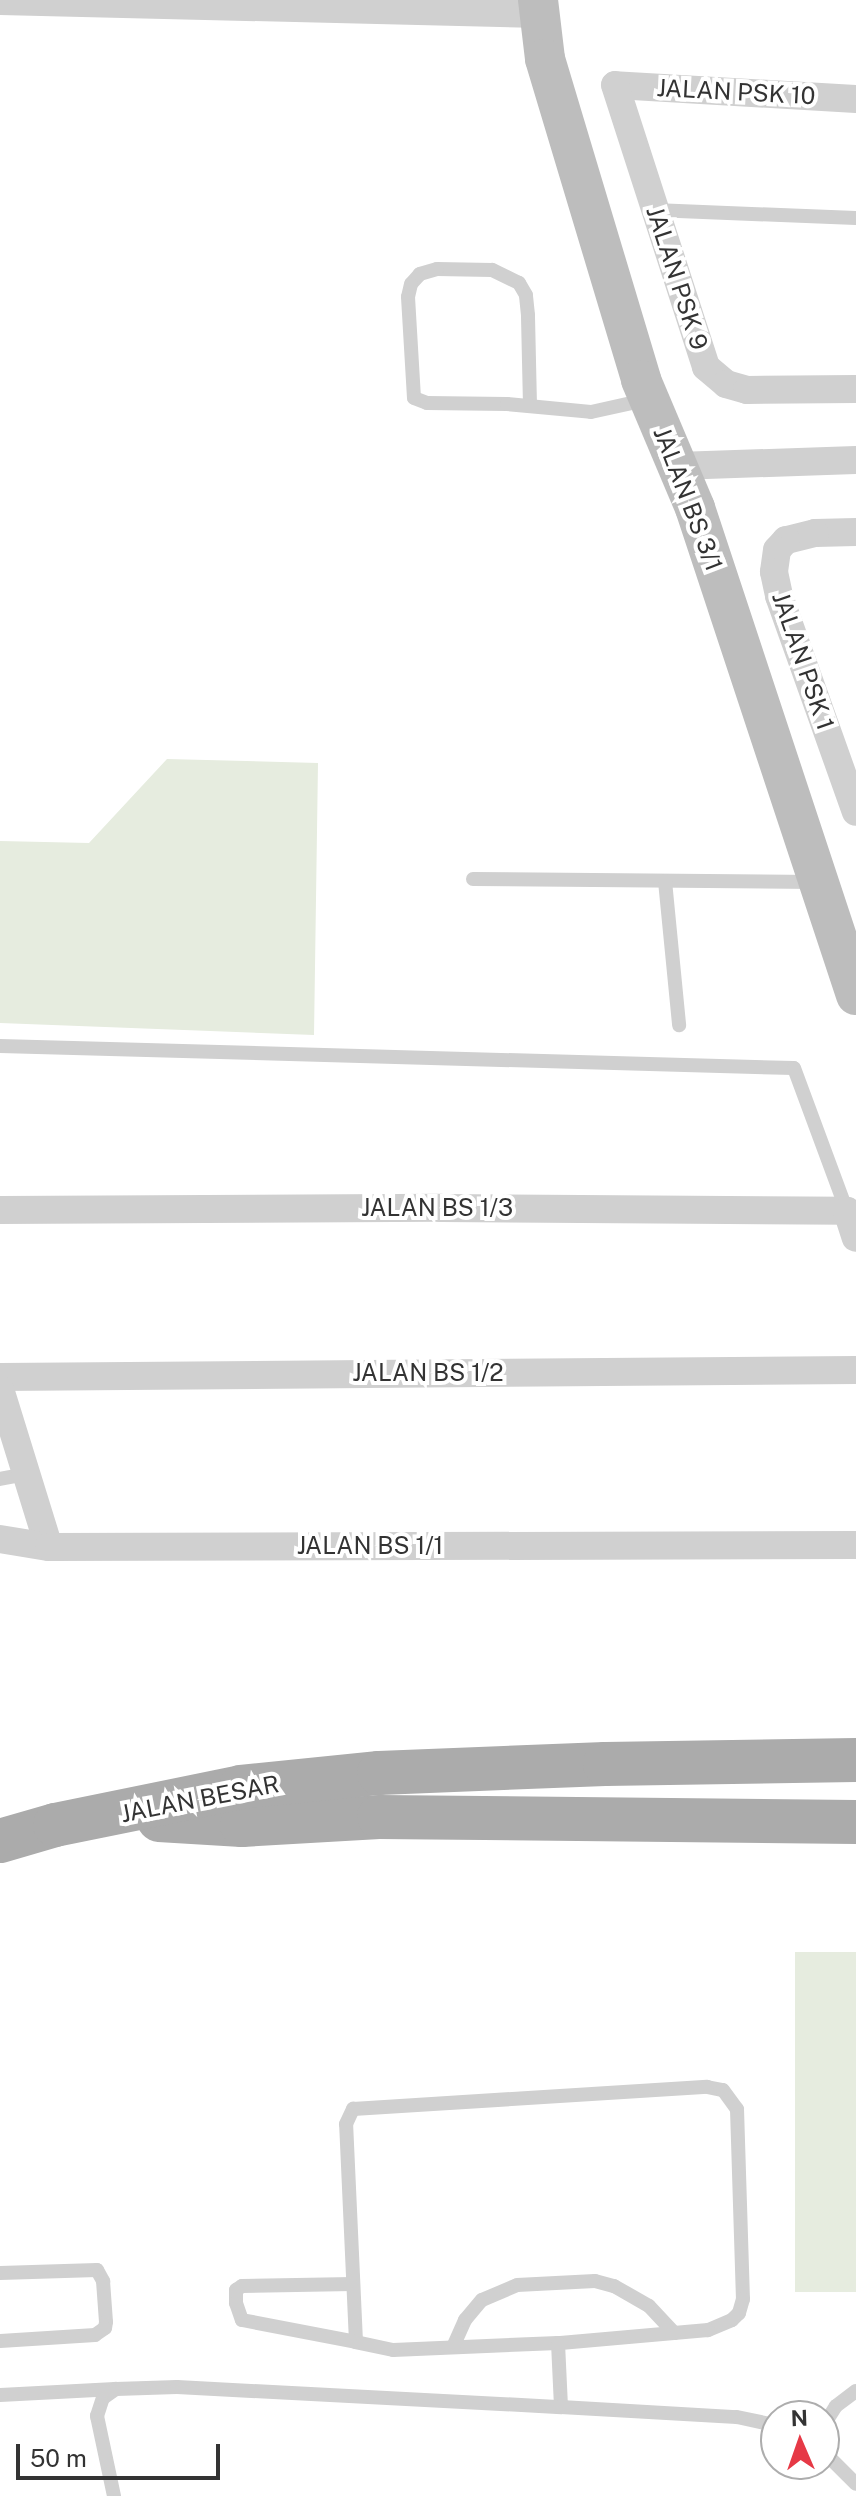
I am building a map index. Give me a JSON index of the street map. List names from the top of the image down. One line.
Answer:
{"streets":{"main road":["JALAN BESAR"],"street":["JALAN PSK 10","JALAN PSK 9","JALAN BS 3/1","JALAN PSK 1","JALAN BS 1/3","JALAN BS 1/2","JALAN BS 1/1"]},"crossings":[["JALAN PSK 10","JALAN PSK 9"]],"scale_bar":"50 m","north":"top"}
